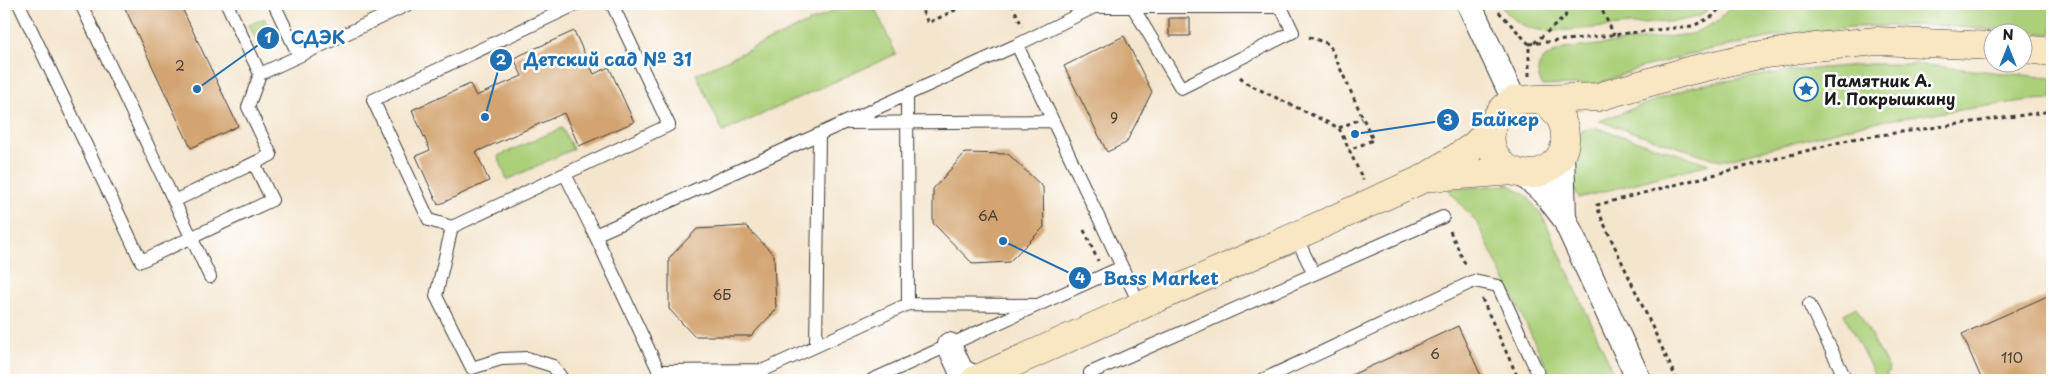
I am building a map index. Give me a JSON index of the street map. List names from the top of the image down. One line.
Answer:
{"places":{"other":["СДЭК","Детский сад № 31","Байкер","Bass Market"],"place":["Памятник А. И. Покрышкину"]},"house_numbers":["2","9","6А","6Б","6","110"],"north":"top"}
